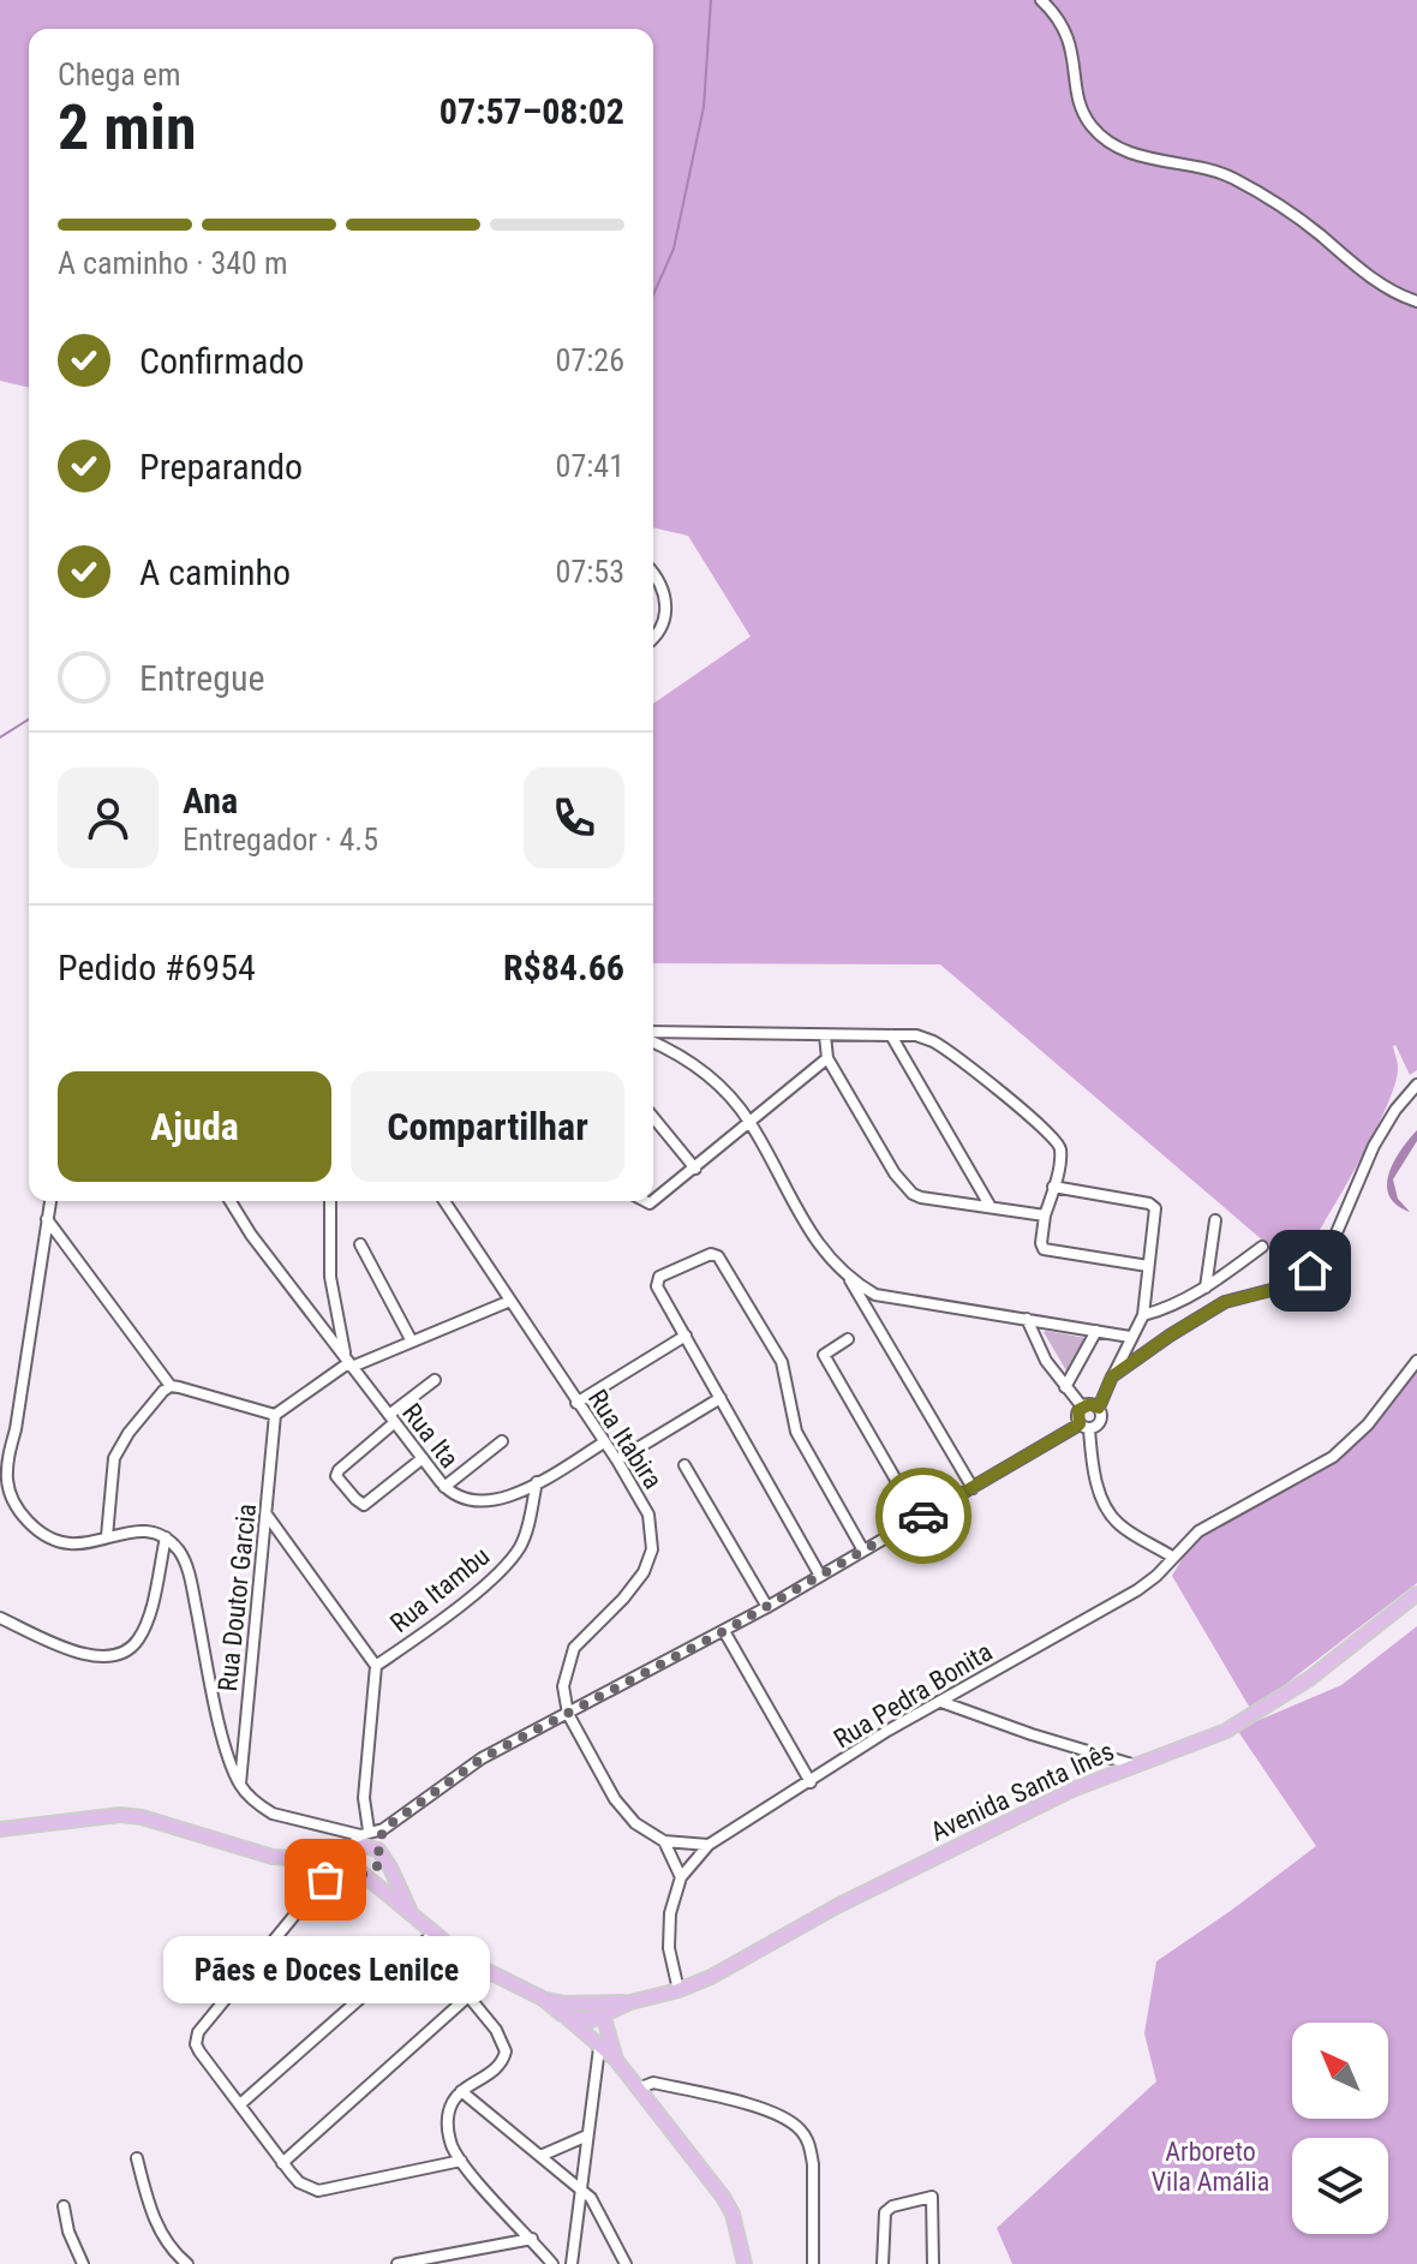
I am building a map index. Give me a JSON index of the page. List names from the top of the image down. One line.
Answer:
{"streets":{"main road":["Avenida Santa Inês"],"street":["Rua Ita","Rua Itabira","Rua Itambu","Rua Doutor Garcia","Rua Pedra Bonita"]},"crossings":[["Rua Ita","Rua Itabira"],["Rua Ita","Rua Itambu"]],"parks":["Arboreto Vila Amália"],"places":["Pães e Doces Lenilce"],"north":"top left","page":{"heading":["2 min","Chega em","07:57–08:02"],"panel":["Ana","Entregador · 4.5","Pedido #6954","R$84.66"],"bar":"A caminho · 340 m","list":[["Confirmado","07:26"],["Preparando","07:41"],["A caminho","07:53"],"Entregue"],"buttons":["Ajuda","Compartilhar"],"bubble":"Pães e Doces Lenilce"}}
